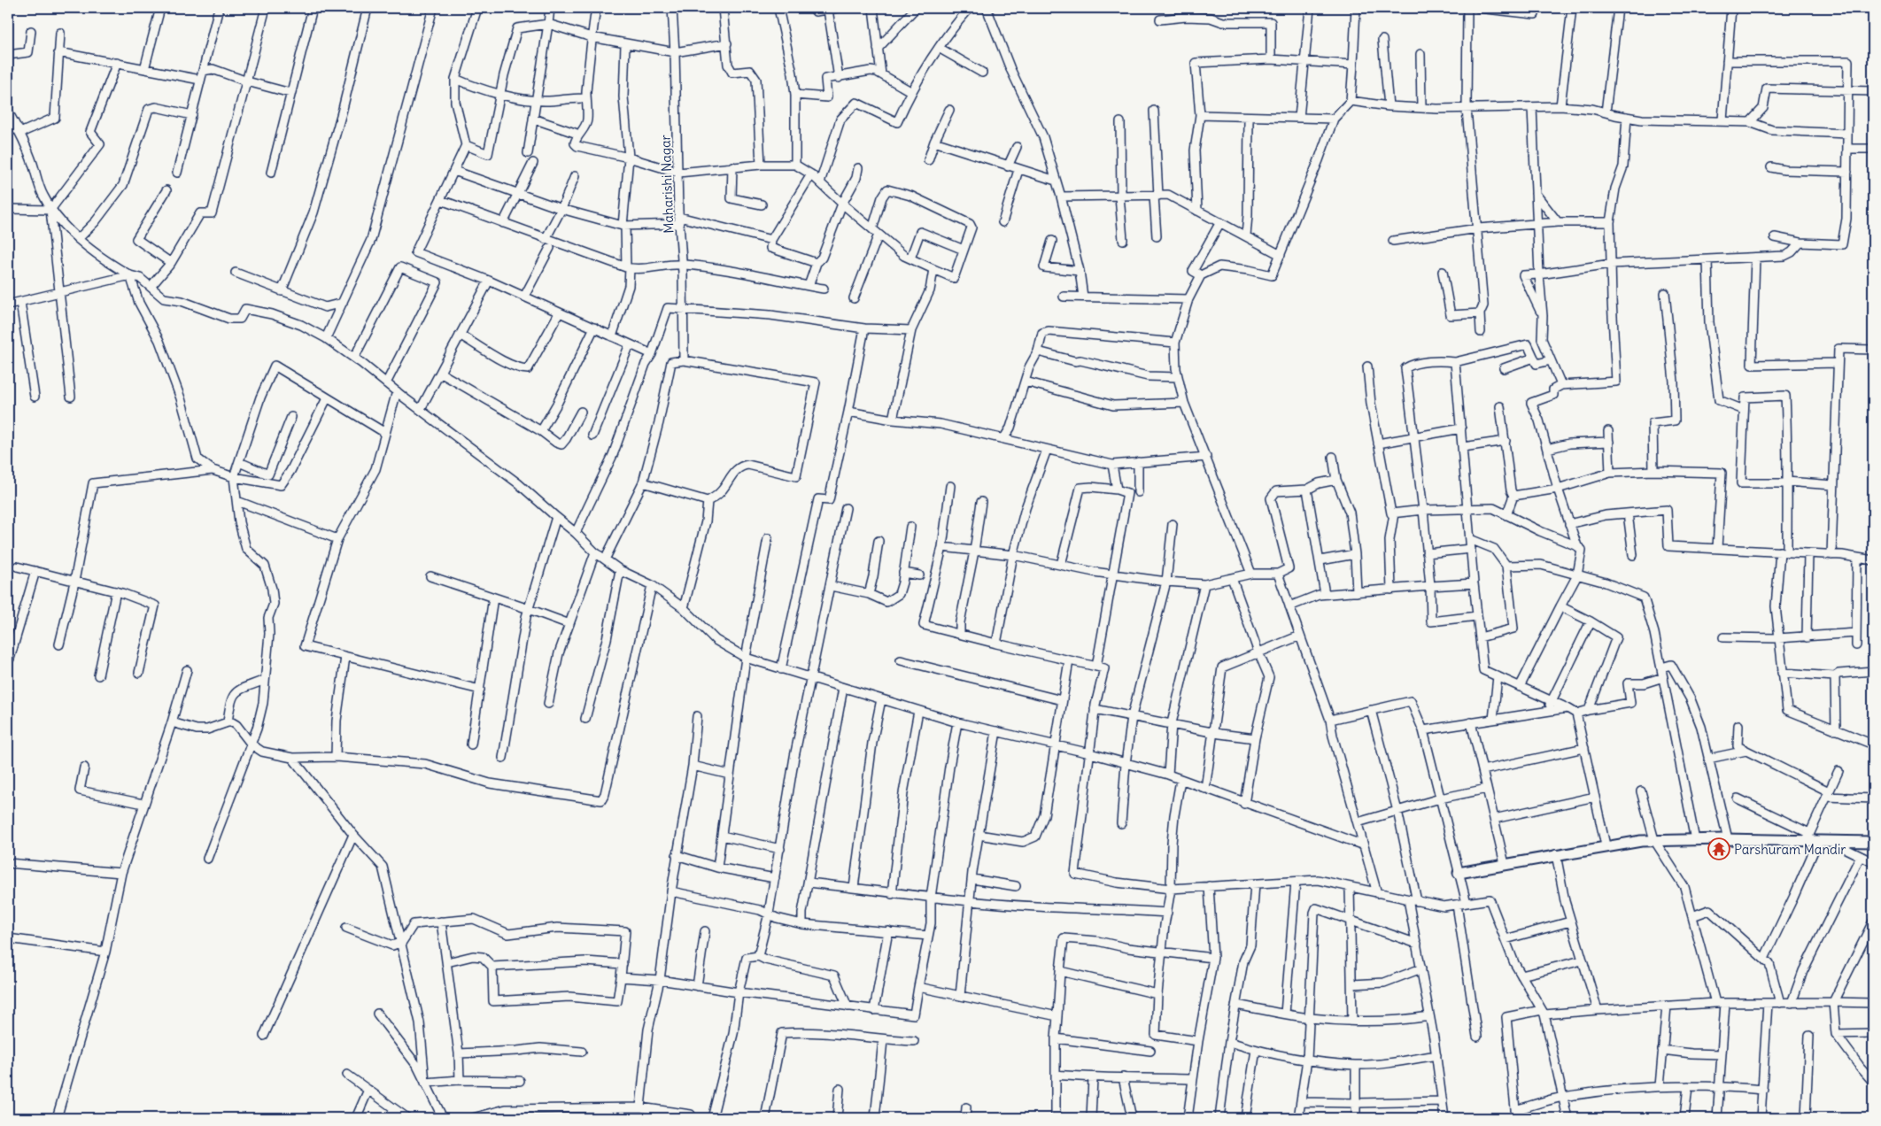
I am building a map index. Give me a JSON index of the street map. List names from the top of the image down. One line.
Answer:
{"streets":{"street":["Maharishi Nagar"]},"places":{"temple":["Parshuram Mandir"]}}
